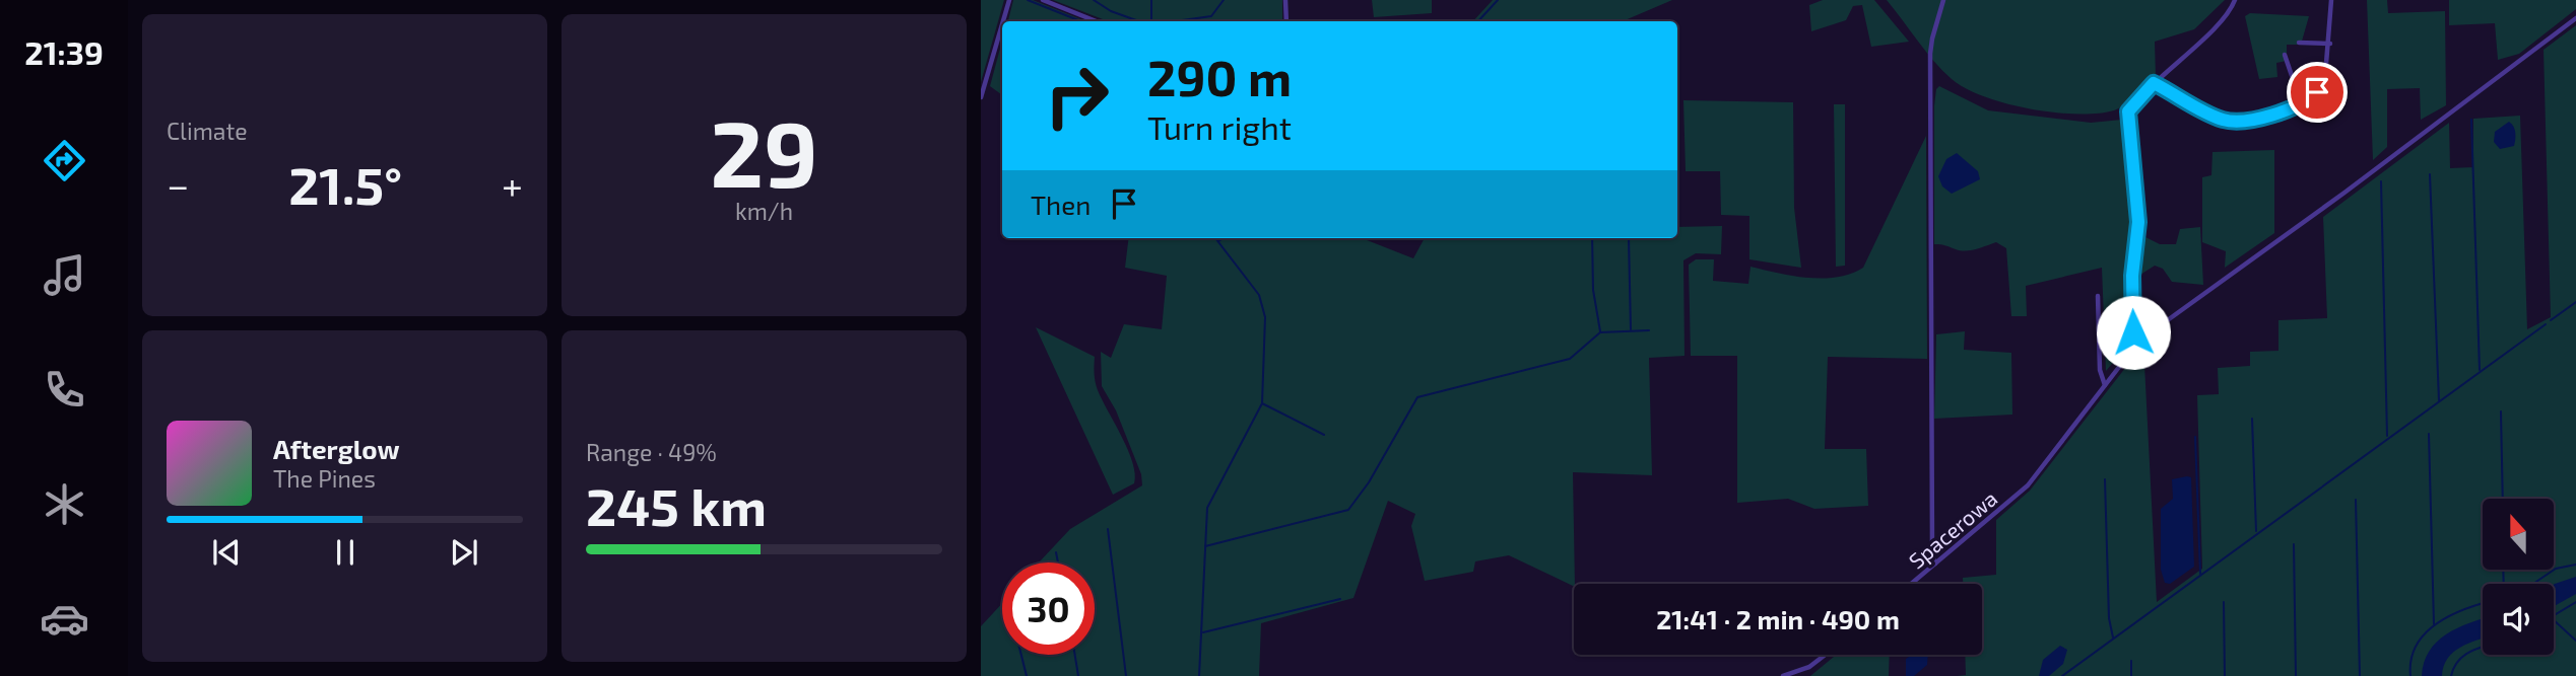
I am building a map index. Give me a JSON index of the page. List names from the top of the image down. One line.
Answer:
{"streets":{"street":["Spacerowa"]},"north":"top","page":{"tabs":"21:39","tile":["Climate",["29","km/h"],["Range · 49%","245 km"]],"turn":["290 m","Turn right"],"heat":["−","21.5°","+"],"then":"Then","song":["Afterglow","The Pines"],"limit":"30","trip":"21:41 · 2 min · 490 m"}}
